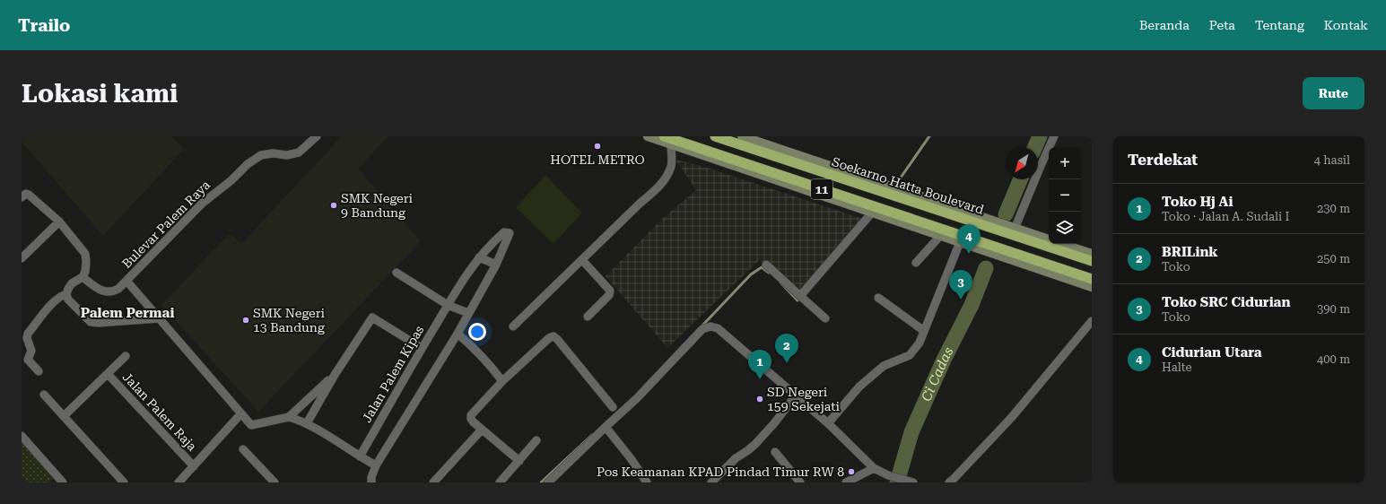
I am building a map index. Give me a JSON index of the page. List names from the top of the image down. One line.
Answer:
{"streets":{"highway":["Soekarno Hatta Boulevard","11"],"street":["Bulevar Palem Raya","Jalan Palem Kipas","Jalan Palem Raja"]},"districts":["Palem Permai"],"water":["Ci Cadas"],"places":["HOTEL METRO","SMK Negeri 9 Bandung","SMK Negeri 13 Bandung","SD Negeri 159 Sekejati","Pos Keamanan KPAD Pindad Timur RW 8"],"north":"bottom left","page":{"header":"Trailo","nav":["Beranda","Peta","Tentang","Kontak"],"buttons":"Rute","title":"Lokasi kami","heading":["Terdekat","4 hasil"],"map_buttons":["+","−"],"list":[{"mark":"1","name":"Toko Hj Ai","note":"Toko · Jalan A. Sudali I","value":"230 m"},{"mark":"2","name":"BRILink","note":"Toko","value":"250 m"},{"mark":"3","name":"Toko SRC Cidurian","note":"Toko","value":"390 m"},{"mark":"4","name":"Cidurian Utara","note":"Halte","value":"400 m"}],"pins":["4","3","2","1"]}}
